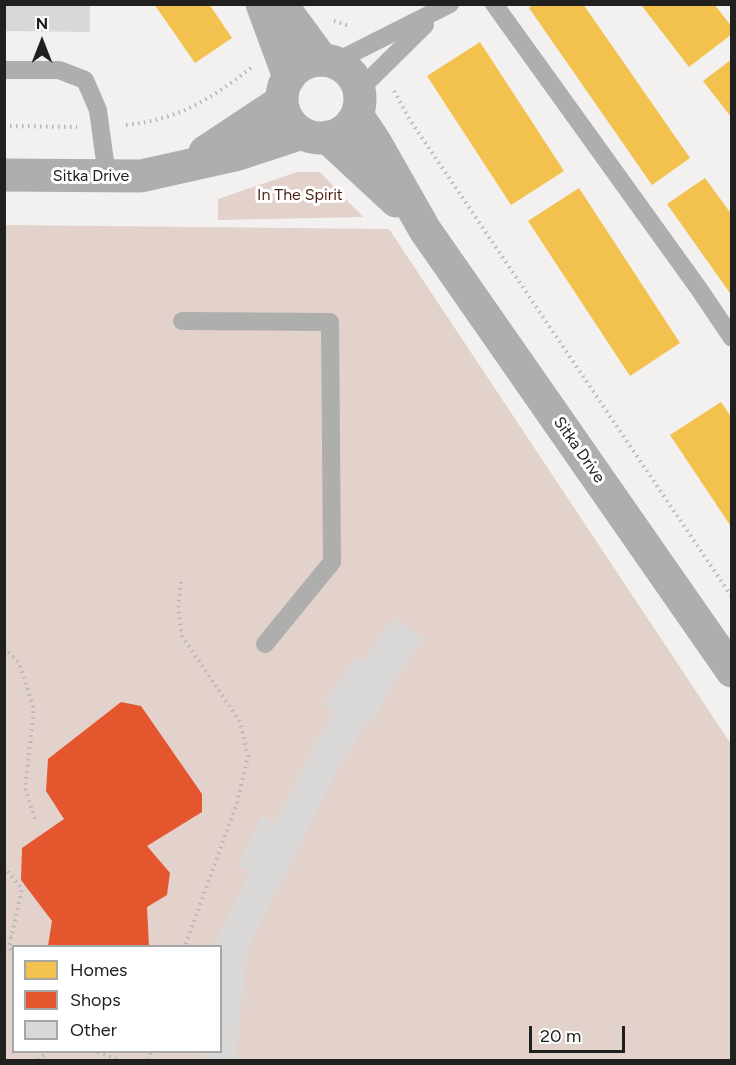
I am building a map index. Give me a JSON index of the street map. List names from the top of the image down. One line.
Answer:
{"streets":{"street":["Sitka Drive"]},"parks":["In The Spirit"],"legend":["Homes","Shops","Other"],"scale_bar":"20 m","north":"top"}
